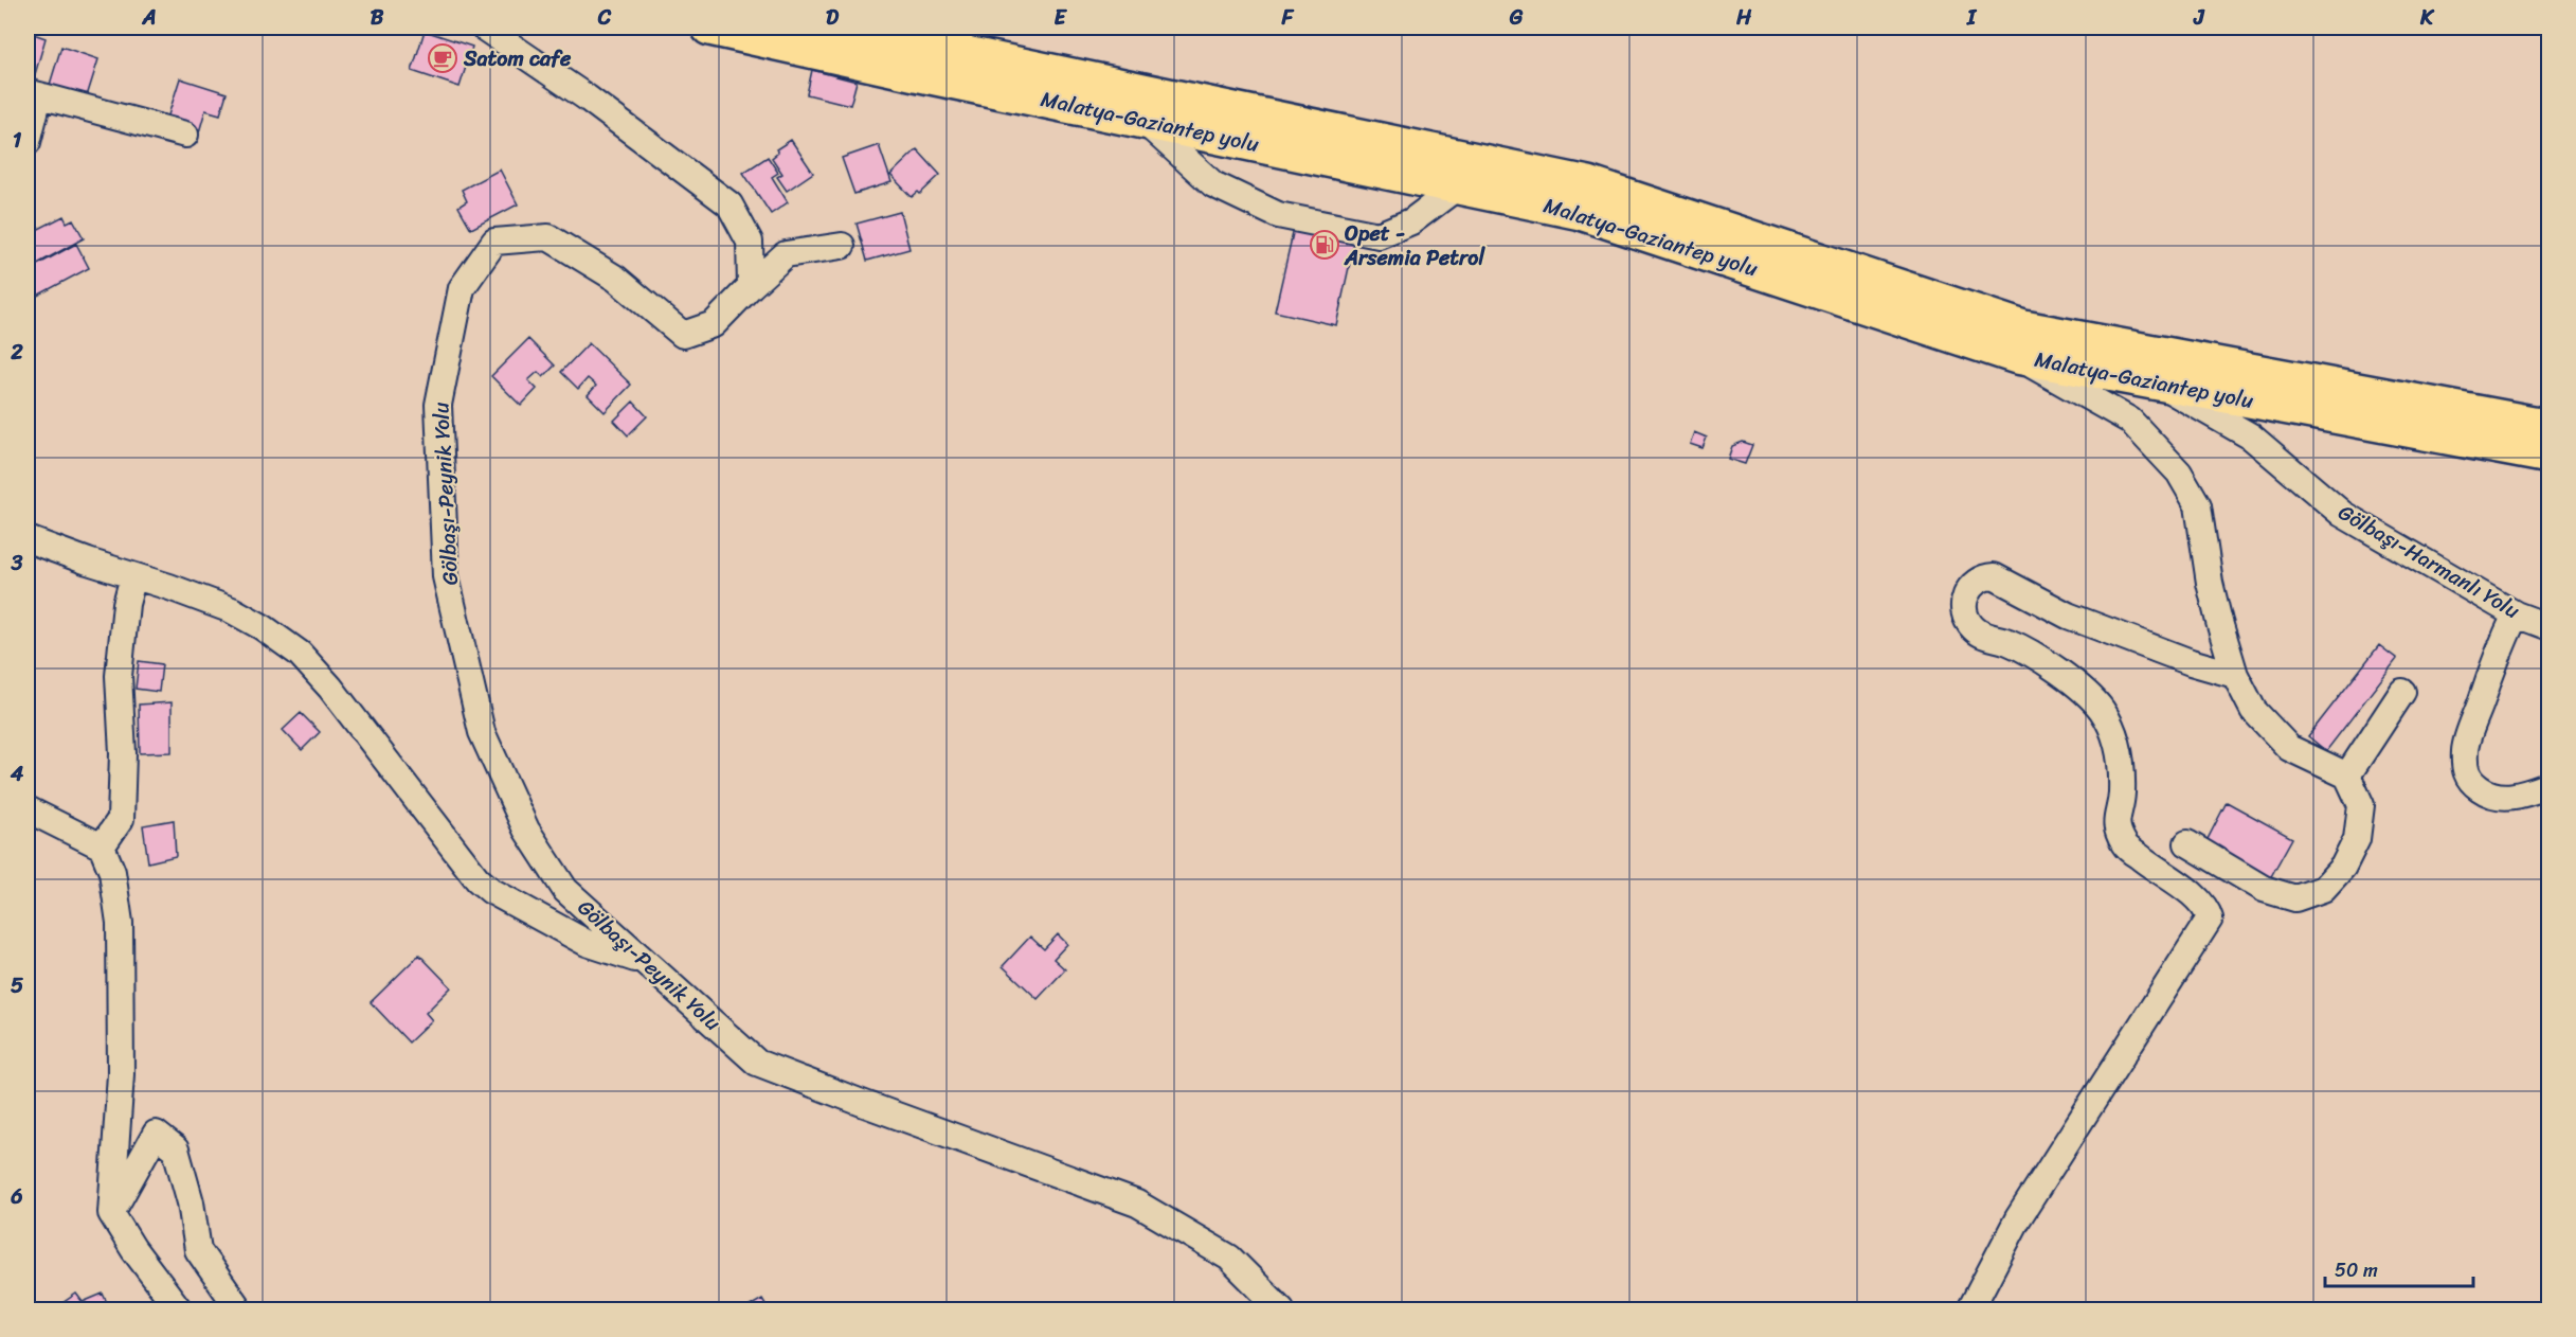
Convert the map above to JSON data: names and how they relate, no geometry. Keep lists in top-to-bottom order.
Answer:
{
  "streets": {
    "highway": ["Malatya-Gaziantep yolu"],
    "street": ["Gölbaşı-Peynik Yolu", "Gölbaşı-Harmanlı Yolu"]
  },
  "crossings": [
    ["Malatya-Gaziantep yolu", "Gölbaşı-Harmanlı Yolu"]
  ],
  "places": {
    "cafe": ["Satom cafe"],
    "fuel station": ["Opet - Arsemia Petrol"]
  },
  "scale_bar": "50 m",
  "grid": {
    "columns": [
      "A",
      "B",
      "C",
      "D",
      "E",
      "F",
      "G",
      "H",
      "I",
      "J",
      "K"
    ],
    "rows": [
      "1",
      "2",
      "3",
      "4",
      "5",
      "6"
    ]
  }
}
